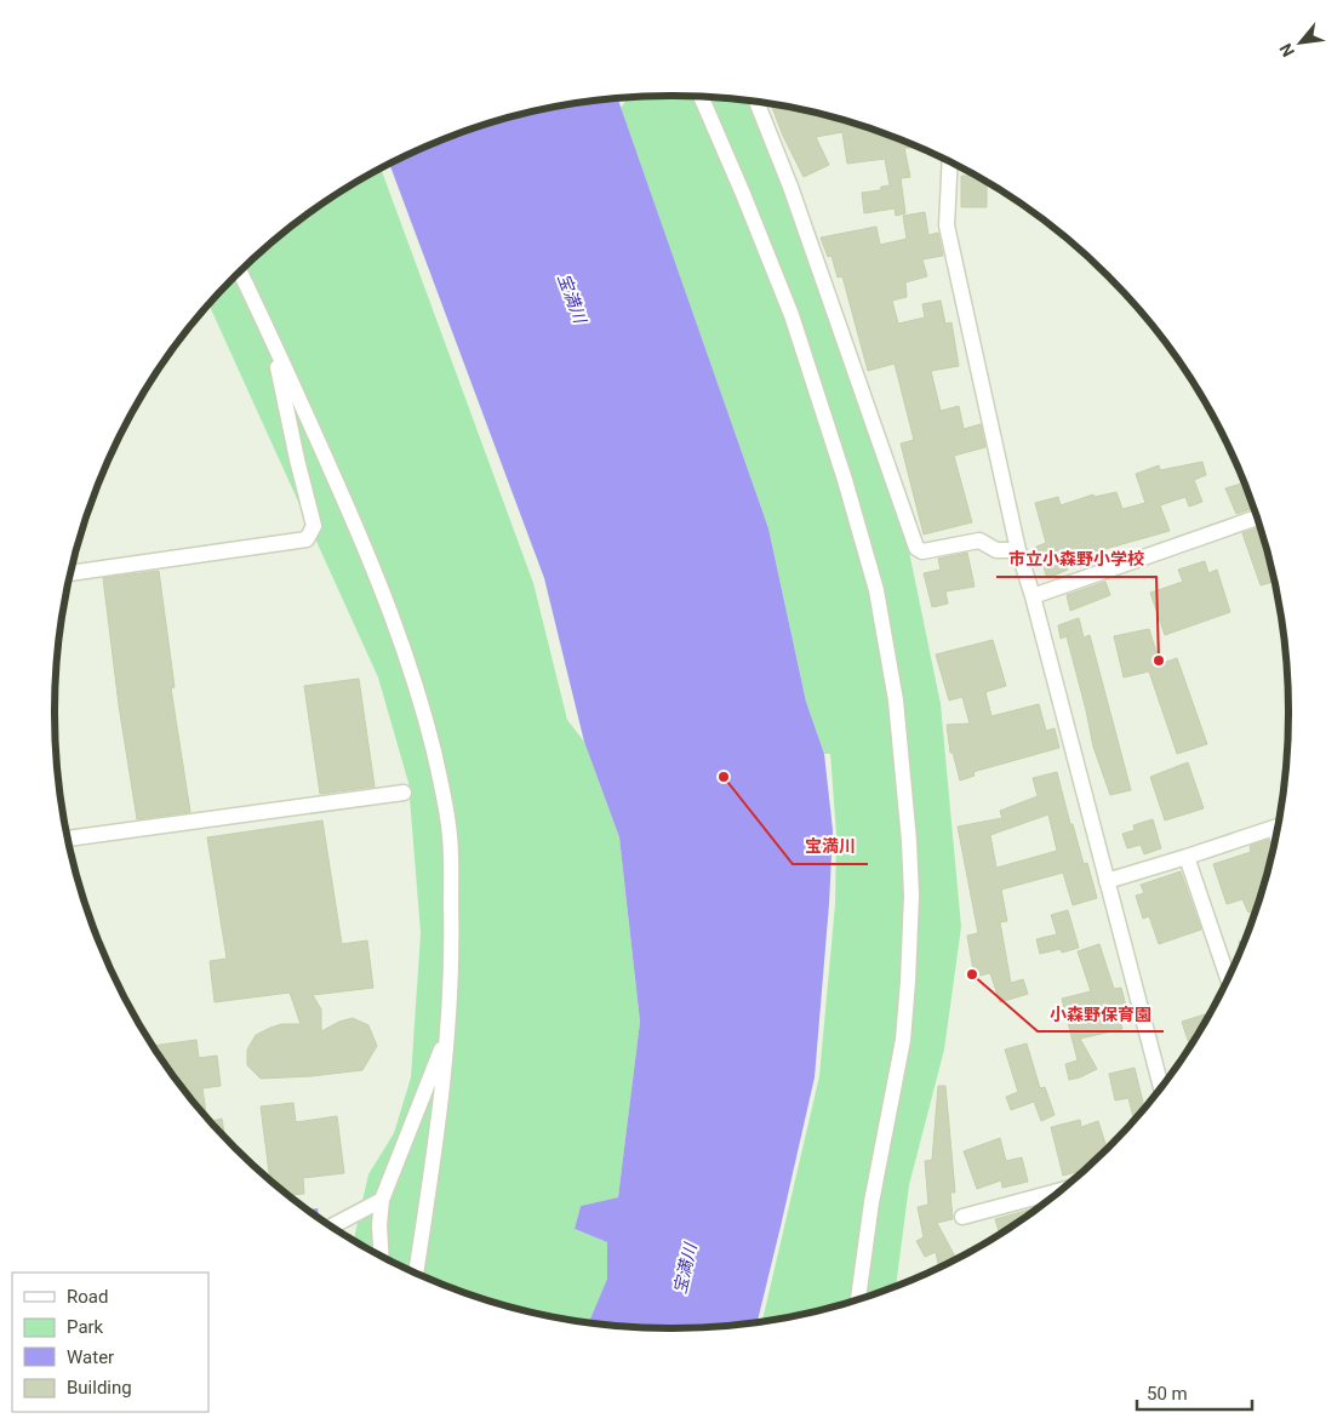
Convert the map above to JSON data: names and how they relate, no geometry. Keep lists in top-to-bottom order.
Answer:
{
  "water": ["宝満川"],
  "places": ["市立小森野小学校", "宝満川", "小森野保育園"],
  "legend": [
    "Road",
    "Park",
    "Water",
    "Building"
  ],
  "scale_bar": "50 m",
  "north": "bottom left"
}
